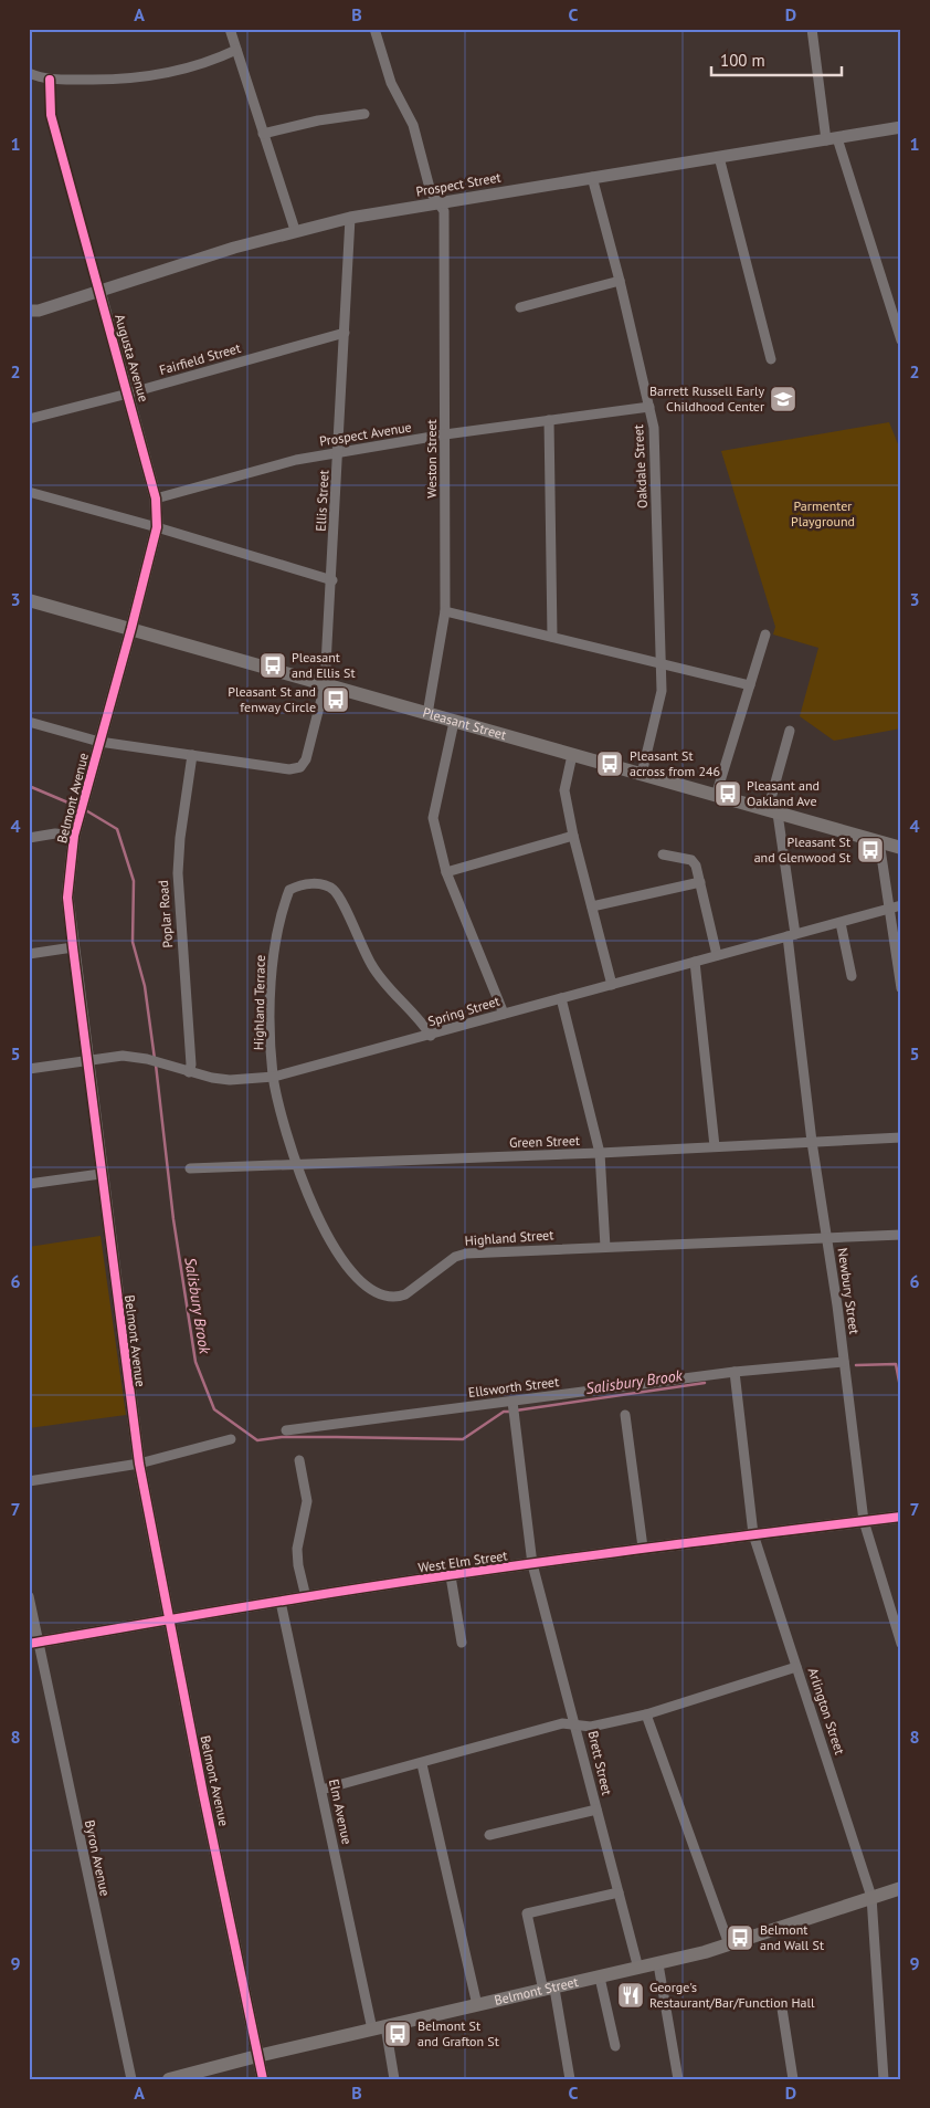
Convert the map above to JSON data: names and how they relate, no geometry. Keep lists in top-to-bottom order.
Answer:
{
  "streets": {
    "main road": ["Pleasant Street", "Belmont Street"],
    "street": [
      "Prospect Street",
      "Augusta Avenue",
      "Fairfield Street",
      "Prospect Avenue",
      "Weston Street",
      "Oakdale Street",
      "Ellis Street",
      "Belmont Avenue",
      "Poplar Road",
      "Highland Terrace",
      "Spring Street",
      "Green Street",
      "Highland Street",
      "Newbury Street",
      "Ellsworth Street",
      "West Elm Street",
      "Arlington Street",
      "Brett Street",
      "Elm Avenue",
      "Byron Avenue"
    ]
  },
  "crossings": [
    ["Prospect Street", "Augusta Avenue"],
    ["Prospect Street", "Weston Street"],
    ["Prospect Street", "Oakdale Street"],
    ["Prospect Street", "Ellis Street"],
    ["Augusta Avenue", "Fairfield Street"],
    ["Augusta Avenue", "Prospect Avenue"],
    ["Augusta Avenue", "Pleasant Street"],
    ["Augusta Avenue", "Belmont Avenue"],
    ["Fairfield Street", "Ellis Street"],
    ["Prospect Avenue", "Weston Street"],
    ["Prospect Avenue", "Oakdale Street"],
    ["Prospect Avenue", "Ellis Street"],
    ["Weston Street", "Pleasant Street"],
    ["Oakdale Street", "Pleasant Street"],
    ["Ellis Street", "Pleasant Street"],
    ["Ellis Street", "Poplar Road"],
    ["Pleasant Street", "Belmont Avenue"],
    ["Pleasant Street", "Newbury Street"],
    ["Belmont Avenue", "Spring Street"],
    ["Belmont Avenue", "West Elm Street"],
    ["Belmont Avenue", "Belmont Street"],
    ["Poplar Road", "Spring Street"],
    ["Highland Terrace", "Spring Street"],
    ["Highland Terrace", "Highland Street"],
    ["Spring Street", "Highland Street"],
    ["Spring Street", "Newbury Street"],
    ["Green Street", "Highland Street"],
    ["Green Street", "Newbury Street"],
    ["Highland Street", "Newbury Street"],
    ["Newbury Street", "Ellsworth Street"],
    ["Newbury Street", "West Elm Street"],
    ["Ellsworth Street", "Arlington Street"],
    ["Ellsworth Street", "Brett Street"],
    ["West Elm Street", "Arlington Street"],
    ["West Elm Street", "Brett Street"],
    ["West Elm Street", "Elm Avenue"],
    ["West Elm Street", "Byron Avenue"],
    ["Arlington Street", "Belmont Street"],
    ["Brett Street", "Belmont Street"],
    ["Elm Avenue", "Belmont Street"]
  ],
  "water": ["Salisbury Brook"],
  "parks": ["Parmenter Playground"],
  "places": {
    "school or university": ["Barrett Russell Early Childhood Center"],
    "bus stop": [
      "Pleasant and Ellis St",
      "Pleasant St and fenway Circle",
      "Pleasant St across from 246",
      "Pleasant and Oakland Ave",
      "Pleasant St and Glenwood St",
      "Belmont and Wall St",
      "Belmont St and Grafton St"
    ],
    "restaurant": ["George's Restaurant/Bar/Function Hall"]
  },
  "scale_bar": "100 m",
  "grid": {
    "columns": [
      "A",
      "B",
      "C",
      "D"
    ],
    "rows": [
      "1",
      "2",
      "3",
      "4",
      "5",
      "6",
      "7",
      "8",
      "9"
    ]
  }
}
